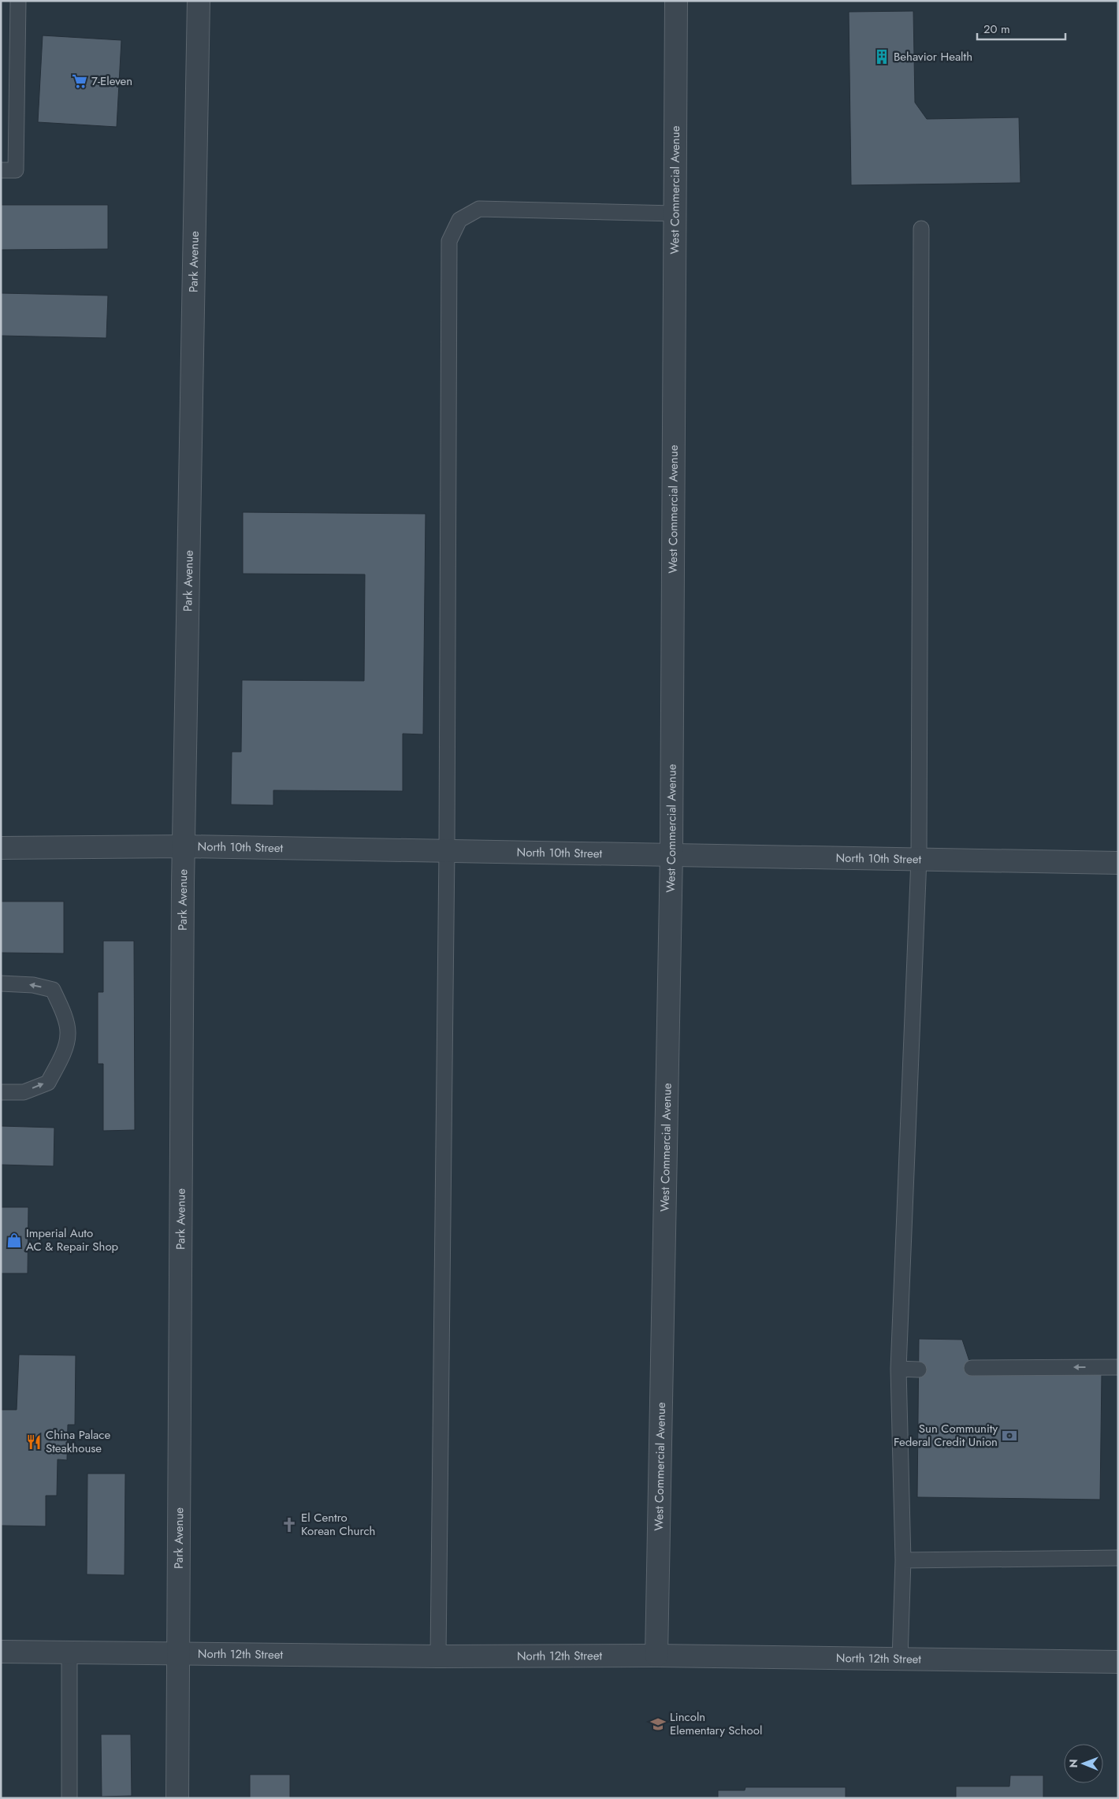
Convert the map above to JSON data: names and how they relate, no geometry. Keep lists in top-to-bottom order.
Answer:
{
  "streets": {
    "street": [
      "West Commercial Avenue",
      "Park Avenue",
      "North 10th Street",
      "North 12th Street"
    ]
  },
  "crossings": [
    ["West Commercial Avenue", "North 10th Street"],
    ["West Commercial Avenue", "North 12th Street"],
    ["Park Avenue", "North 10th Street"],
    ["Park Avenue", "North 12th Street"]
  ],
  "places": {
    "building": ["Behavior Health"],
    "supermarket": ["7-Eleven"],
    "shop": ["Imperial Auto AC & Repair Shop"],
    "bank": ["Sun Community Federal Credit Union"],
    "restaurant": ["China Palace Steakhouse"],
    "church": ["El Centro Korean Church"],
    "school or university": ["Lincoln Elementary School"]
  },
  "scale_bar": "20 m",
  "north": "left"
}
